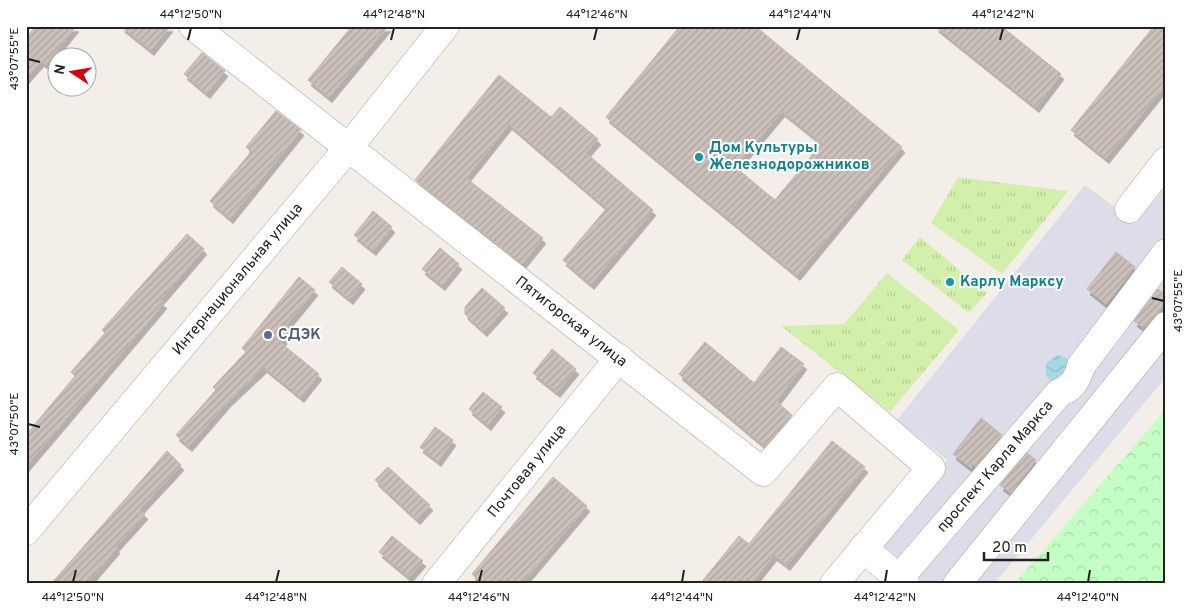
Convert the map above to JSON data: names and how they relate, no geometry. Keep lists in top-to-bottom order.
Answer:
{
  "streets": {
    "street": [
      "Интернациональная улица",
      "Пятигорская улица",
      "проспект Карла Маркса",
      "Почтовая улица"
    ]
  },
  "crossings": [
    ["Интернациональная улица", "Пятигорская улица"],
    ["Пятигорская улица", "Почтовая улица"]
  ],
  "places": ["Дом Культуры Железнодорожников", "Карлу Марксу", "СДЭК"],
  "scale_bar": "20 m",
  "north": "left",
  "coordinates": [
    "44°12'50\"N",
    "44°12'48\"N",
    "44°12'46\"N",
    "44°12'44\"N",
    "44°12'42\"N",
    "43°07'55\"E",
    "43°07'50\"E",
    "44°12'40\"N"
  ]
}
